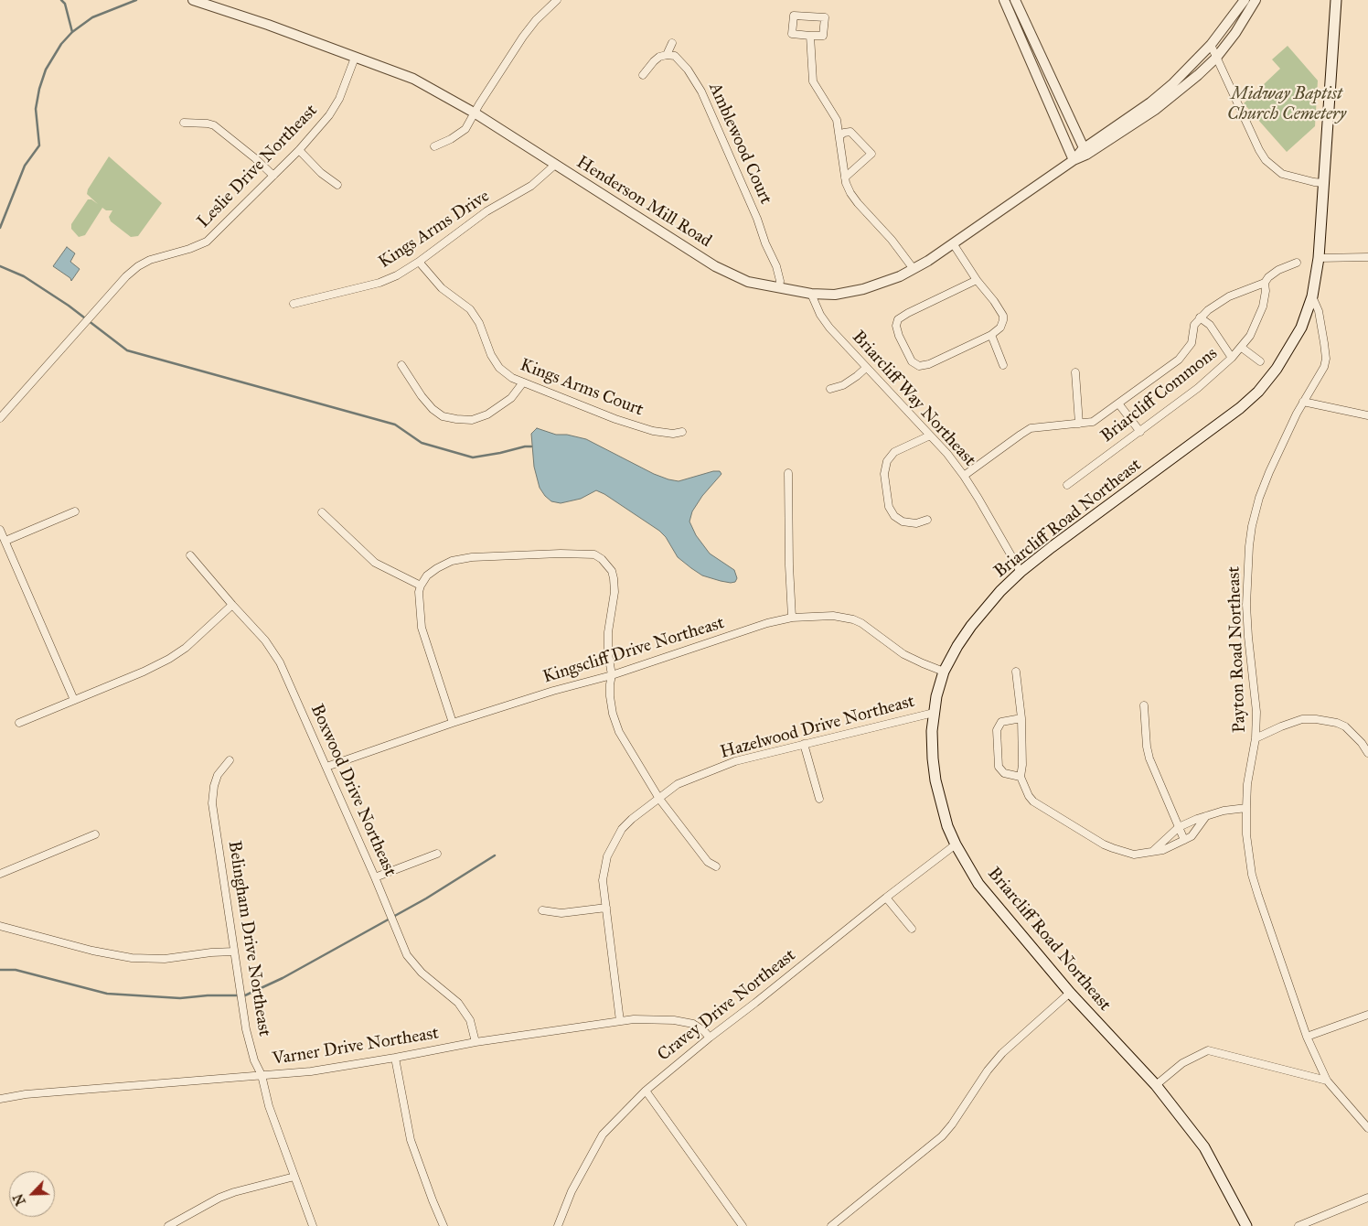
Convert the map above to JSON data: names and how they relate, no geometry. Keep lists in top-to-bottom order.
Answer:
{
  "streets": {
    "main road": ["Briarcliff Road Northeast"],
    "street": [
      "Amblewood Court",
      "Leslie Drive Northeast",
      "Henderson Mill Road",
      "Kings Arms Drive",
      "Kings Arms Court",
      "Briarcliff Commons",
      "Briarcliff Way Northeast",
      "Payton Road Northeast",
      "Kingscliff Drive Northeast",
      "Hazelwood Drive Northeast",
      "Boxwood Drive Northeast",
      "Belingham Drive Northeast",
      "Cravey Drive Northeast",
      "Varner Drive Northeast"
    ]
  },
  "crossings": [
    ["Amblewood Court", "Henderson Mill Road"],
    ["Leslie Drive Northeast", "Henderson Mill Road"],
    ["Henderson Mill Road", "Kings Arms Drive"],
    ["Henderson Mill Road", "Briarcliff Way Northeast"],
    ["Kings Arms Drive", "Kings Arms Court"],
    ["Briarcliff Commons", "Briarcliff Way Northeast"],
    ["Briarcliff Way Northeast", "Briarcliff Road Northeast"],
    ["Briarcliff Road Northeast", "Payton Road Northeast"],
    ["Briarcliff Road Northeast", "Kingscliff Drive Northeast"],
    ["Briarcliff Road Northeast", "Hazelwood Drive Northeast"],
    ["Briarcliff Road Northeast", "Cravey Drive Northeast"],
    ["Kingscliff Drive Northeast", "Boxwood Drive Northeast"],
    ["Hazelwood Drive Northeast", "Varner Drive Northeast"],
    ["Boxwood Drive Northeast", "Varner Drive Northeast"],
    ["Belingham Drive Northeast", "Varner Drive Northeast"],
    ["Cravey Drive Northeast", "Varner Drive Northeast"]
  ],
  "parks": ["Midway Baptist Church Cemetery"],
  "north": "bottom left"
}
